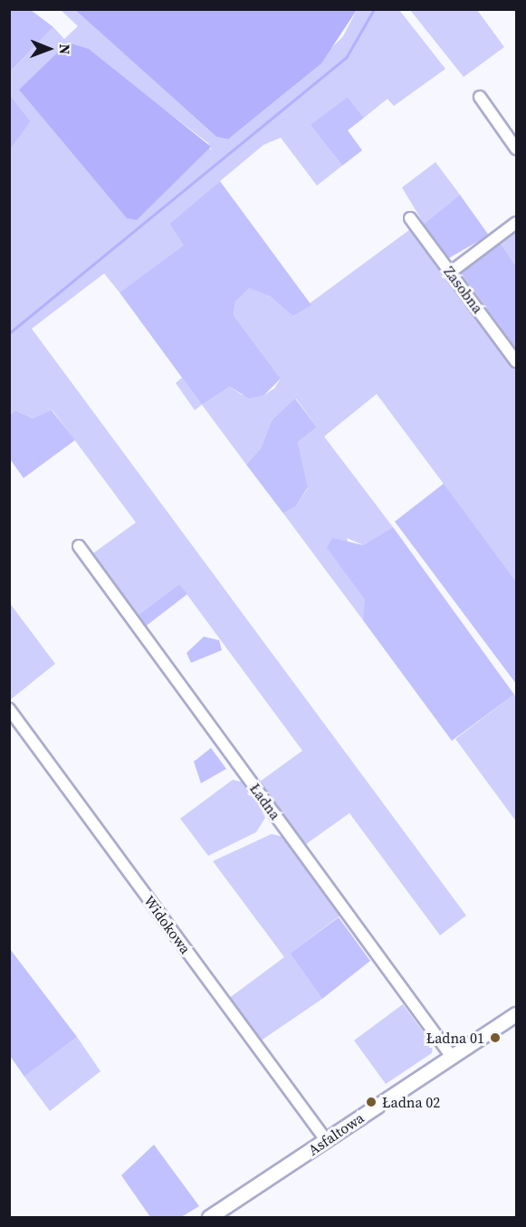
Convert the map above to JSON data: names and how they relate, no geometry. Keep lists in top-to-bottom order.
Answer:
{
  "streets": {
    "street": [
      "Zasobna",
      "Ładna",
      "Widokowa",
      "Asfaltowa"
    ]
  },
  "crossings": [
    ["Ładna", "Asfaltowa"],
    ["Widokowa", "Asfaltowa"]
  ],
  "places": ["Ładna 01", "Ładna 02"],
  "north": "right"
}
